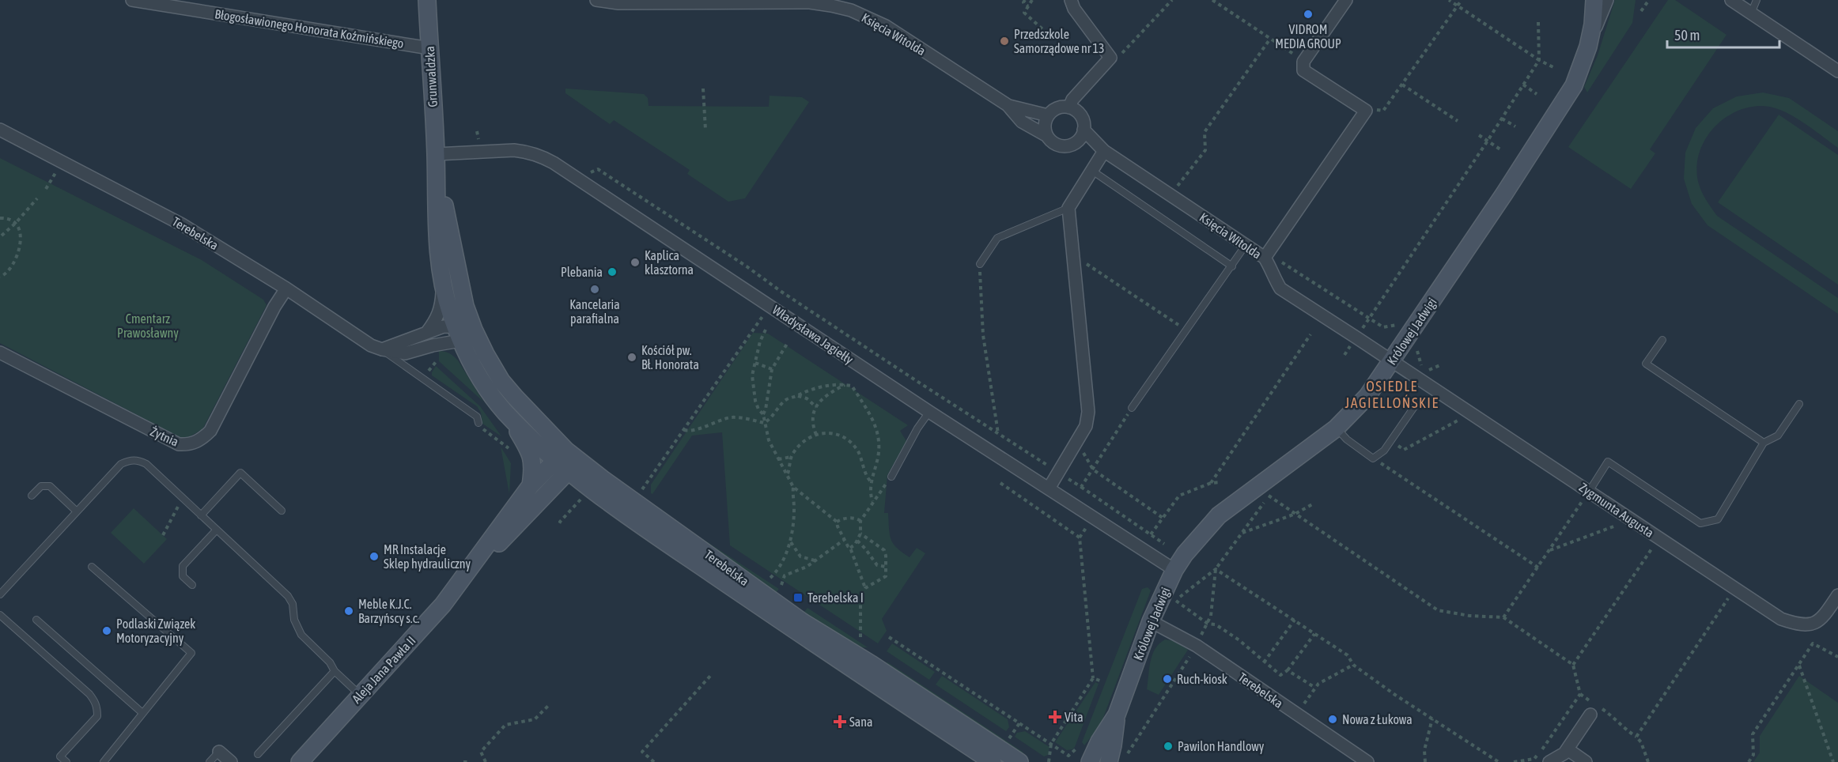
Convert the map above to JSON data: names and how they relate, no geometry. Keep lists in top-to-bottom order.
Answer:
{
  "streets": {
    "street": [
      "Błogosławionego Honorata Koźmińskiego",
      "Księcia Witolda",
      "Grunwaldzka",
      "Terebelska",
      "Królowej Jadwigi",
      "Władysława Jagiełły",
      "Żytnia",
      "Zygmunta Augusta",
      "Aleja Jana Pawła II"
    ]
  },
  "crossings": [
    ["Błogosławionego Honorata Koźmińskiego", "Grunwaldzka"],
    ["Księcia Witolda", "Królowej Jadwigi"],
    ["Księcia Witolda", "Zygmunta Augusta"],
    ["Grunwaldzka", "Terebelska"],
    ["Grunwaldzka", "Władysława Jagiełły"],
    ["Terebelska", "Królowej Jadwigi"],
    ["Terebelska", "Władysława Jagiełły"],
    ["Terebelska", "Żytnia"],
    ["Terebelska", "Aleja Jana Pawła II"],
    ["Królowej Jadwigi", "Władysława Jagiełły"],
    ["Królowej Jadwigi", "Zygmunta Augusta"]
  ],
  "districts": ["OSIEDLE JAGIELLOŃSKIE"],
  "parks": ["Cmentarz Prawosławny"],
  "places": {
    "other": [
      "VIDROM MEDIA GROUP",
      "Przedszkole Samorządowe nr 13",
      "Kaplica klasztorna",
      "Plebania",
      "Kancelaria parafialna",
      "Kościół pw. Bł. Honorata",
      "MR Instalacje Sklep hydrauliczny",
      "Meble K.J.C. Barzyńscy s.c.",
      "Podlaski Związek Motoryzacyjny",
      "Ruch-kiosk",
      "Nowa z Łukowa",
      "Pawilon Handlowy"
    ],
    "transit": ["Terebelska I"],
    "health": ["Vita", "Sana"]
  },
  "scale_bar": "50 m"
}
